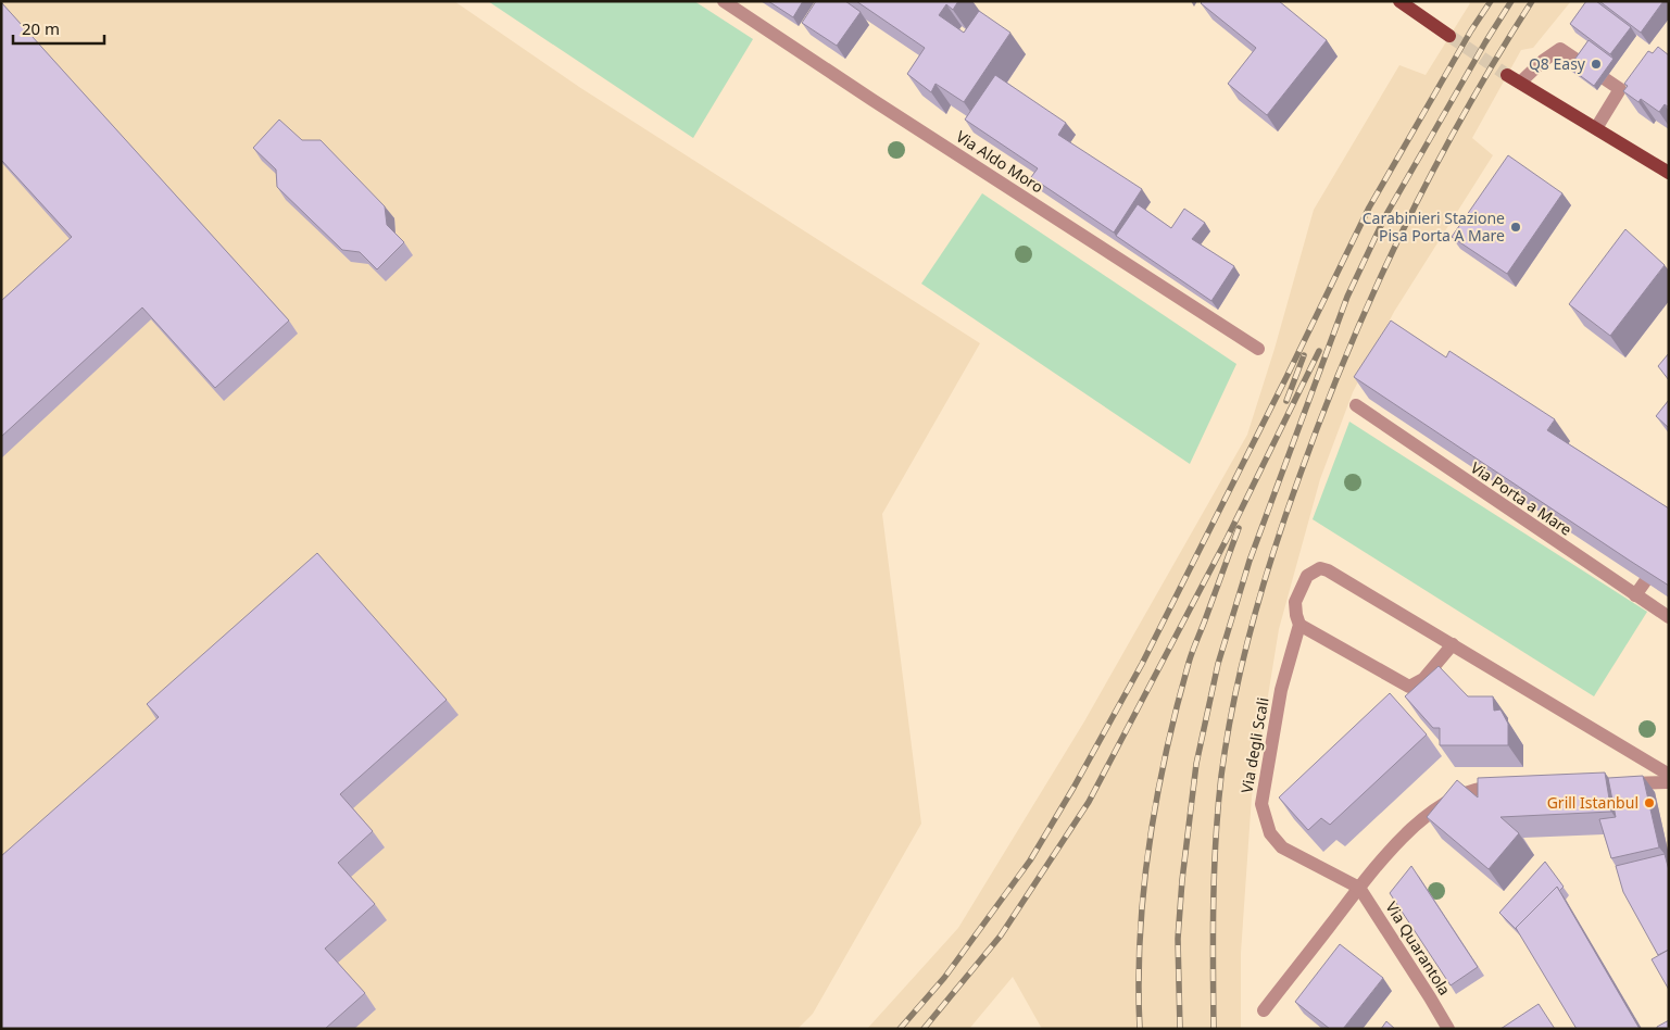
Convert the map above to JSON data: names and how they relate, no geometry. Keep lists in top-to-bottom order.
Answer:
{
  "streets": {
    "street": [
      "Via Aldo Moro",
      "Via Porta a Mare",
      "Via degli Scali",
      "Via Quarantola"
    ]
  },
  "crossings": [
    ["Via degli Scali", "Via Quarantola"]
  ],
  "places": ["Q8 Easy", "Carabinieri Stazione Pisa Porta A Mare", "Grill Istanbul"],
  "scale_bar": "20 m"
}
